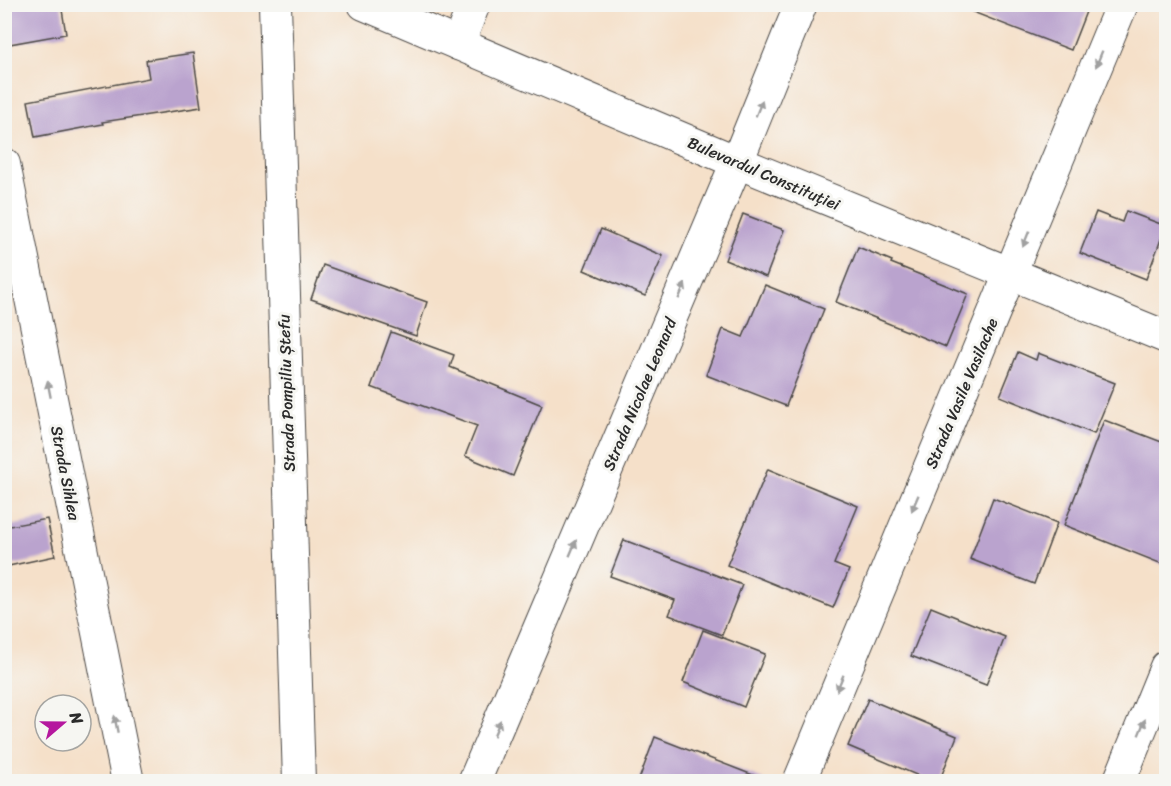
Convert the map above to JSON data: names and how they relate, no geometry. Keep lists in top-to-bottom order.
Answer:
{
  "streets": {
    "street": [
      "Bulevardul Constituției",
      "Strada Pompiliu Ștefu",
      "Strada Vasile Vasilache",
      "Strada Nicolae Leonard",
      "Strada Sihlea"
    ]
  },
  "crossings": [
    ["Bulevardul Constituției", "Strada Vasile Vasilache"],
    ["Bulevardul Constituției", "Strada Nicolae Leonard"]
  ],
  "one_way": ["Strada Vasile Vasilache", "Strada Nicolae Leonard", "Strada Sihlea"],
  "north": "right"
}
